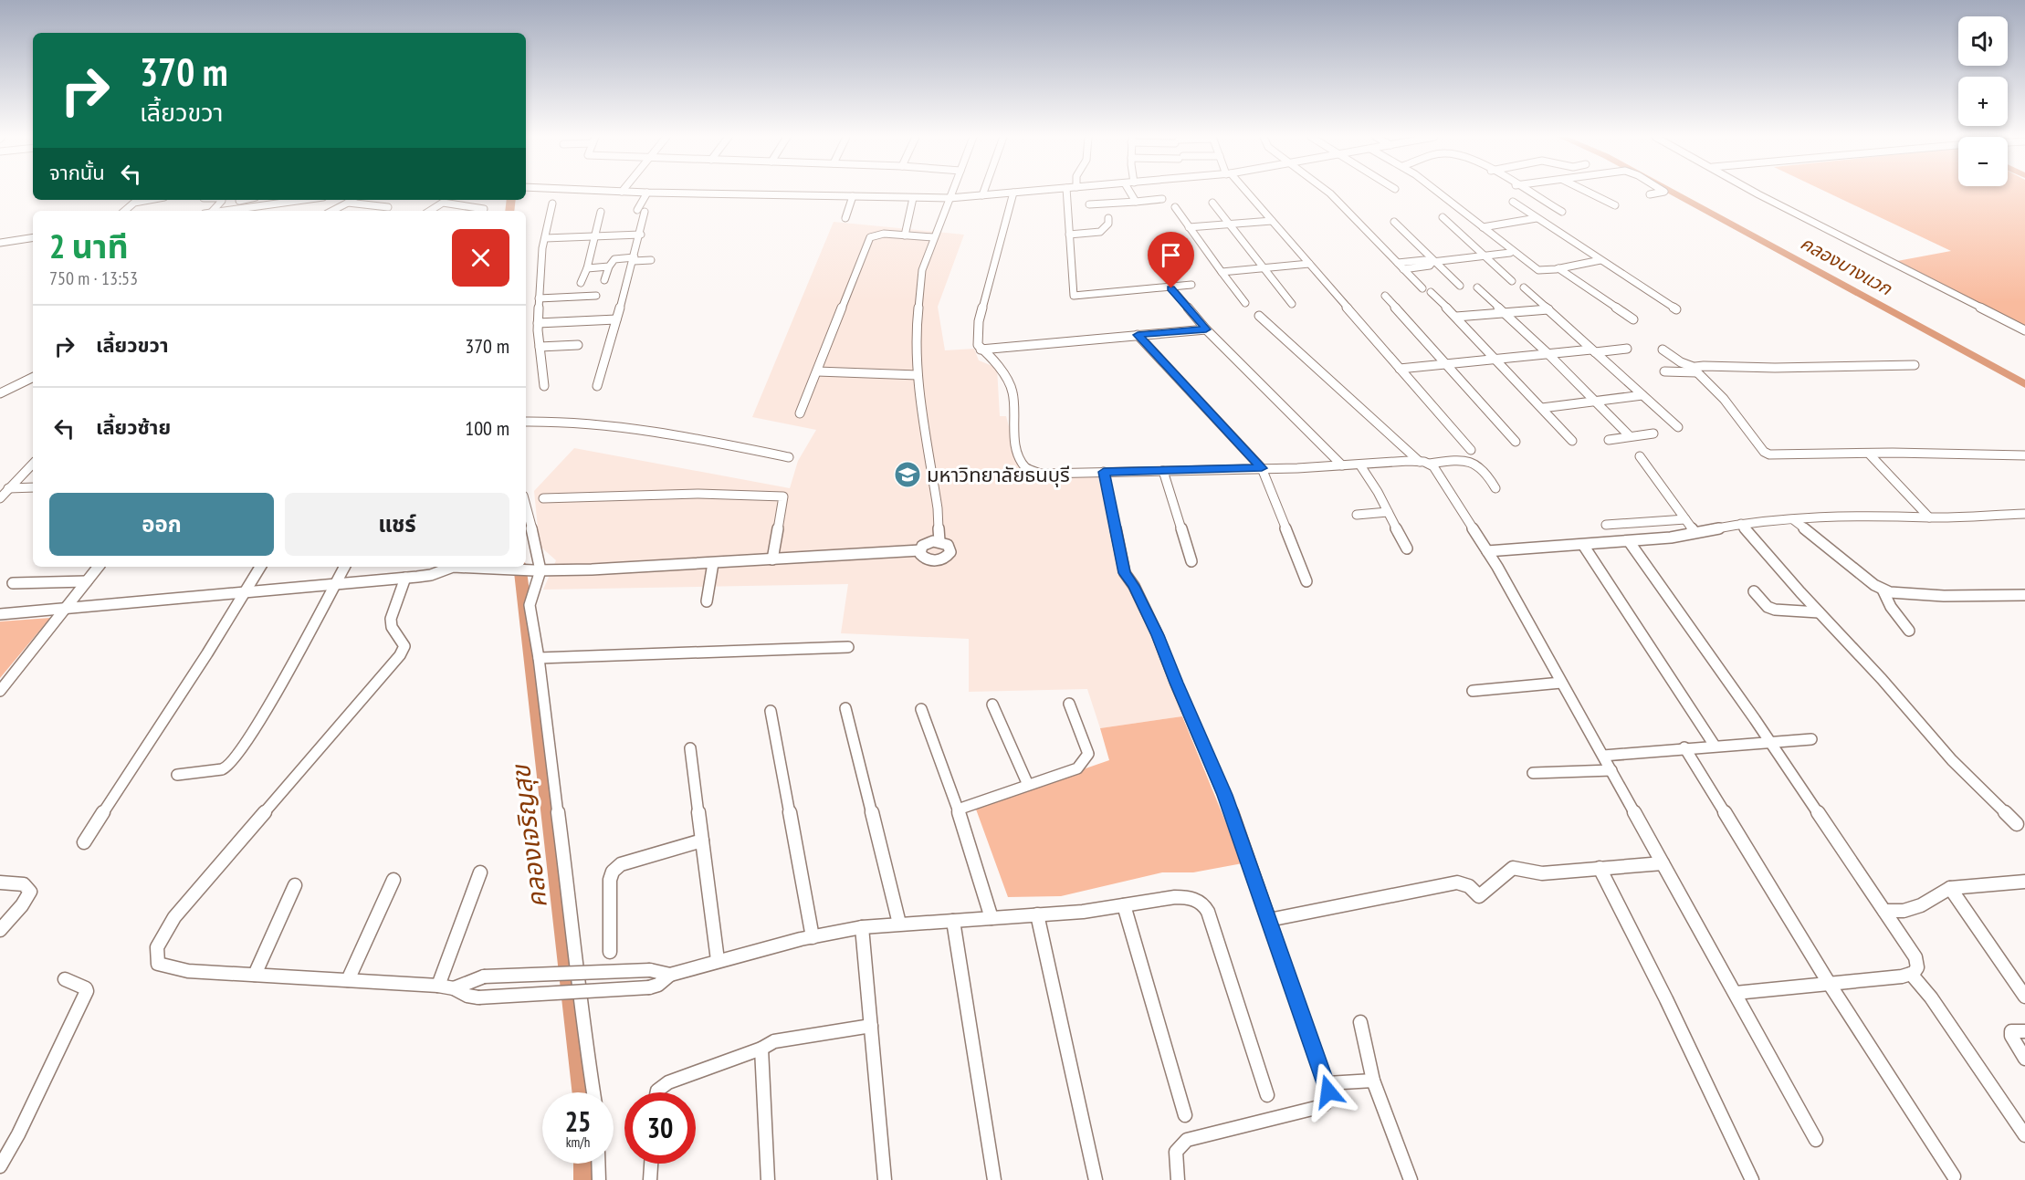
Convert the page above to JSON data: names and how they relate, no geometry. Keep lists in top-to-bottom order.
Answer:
{
  "water": ["คลองบางแวก", "คลองเจริญสุข"],
  "places": {
    "school or university": ["มหาวิทยาลัยธนบุรี"]
  },
  "page": {
    "map_buttons": ["+", "−"],
    "turn": ["370 m", "เลี้ยวขวา"],
    "then": "จากนั้น",
    "heading": ["2 นาที", "750 m · 13:53"],
    "list": [
      {
        "name": "เลี้ยวขวา",
        "value": "370 m"
      },
      {
        "name": "เลี้ยวซ้าย",
        "value": "100 m"
      }
    ],
    "buttons": ["ออก", "แชร์"],
    "speed": "25 km/h",
    "limit": "30"
  }
}
